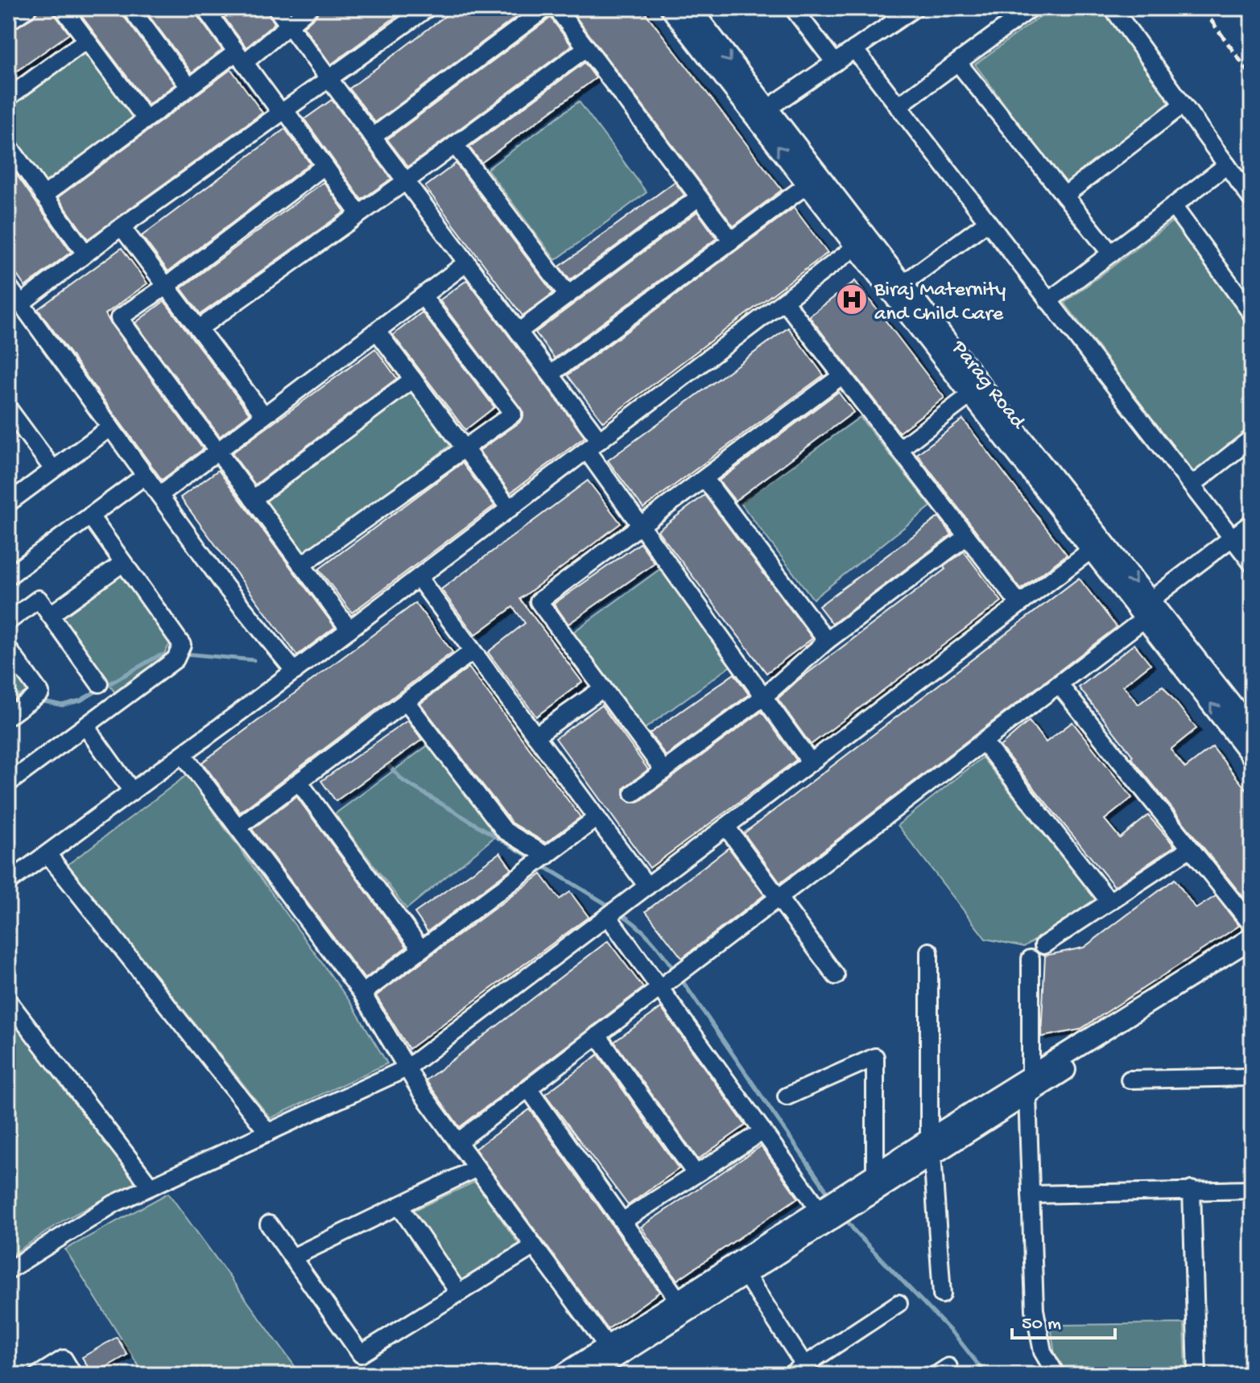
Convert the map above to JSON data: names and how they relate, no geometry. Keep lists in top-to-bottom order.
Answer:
{
  "streets": {
    "street": ["Parag Road"]
  },
  "places": {
    "hospital": ["Biraj Maternity and Child Care"]
  },
  "scale_bar": "50 m"
}
